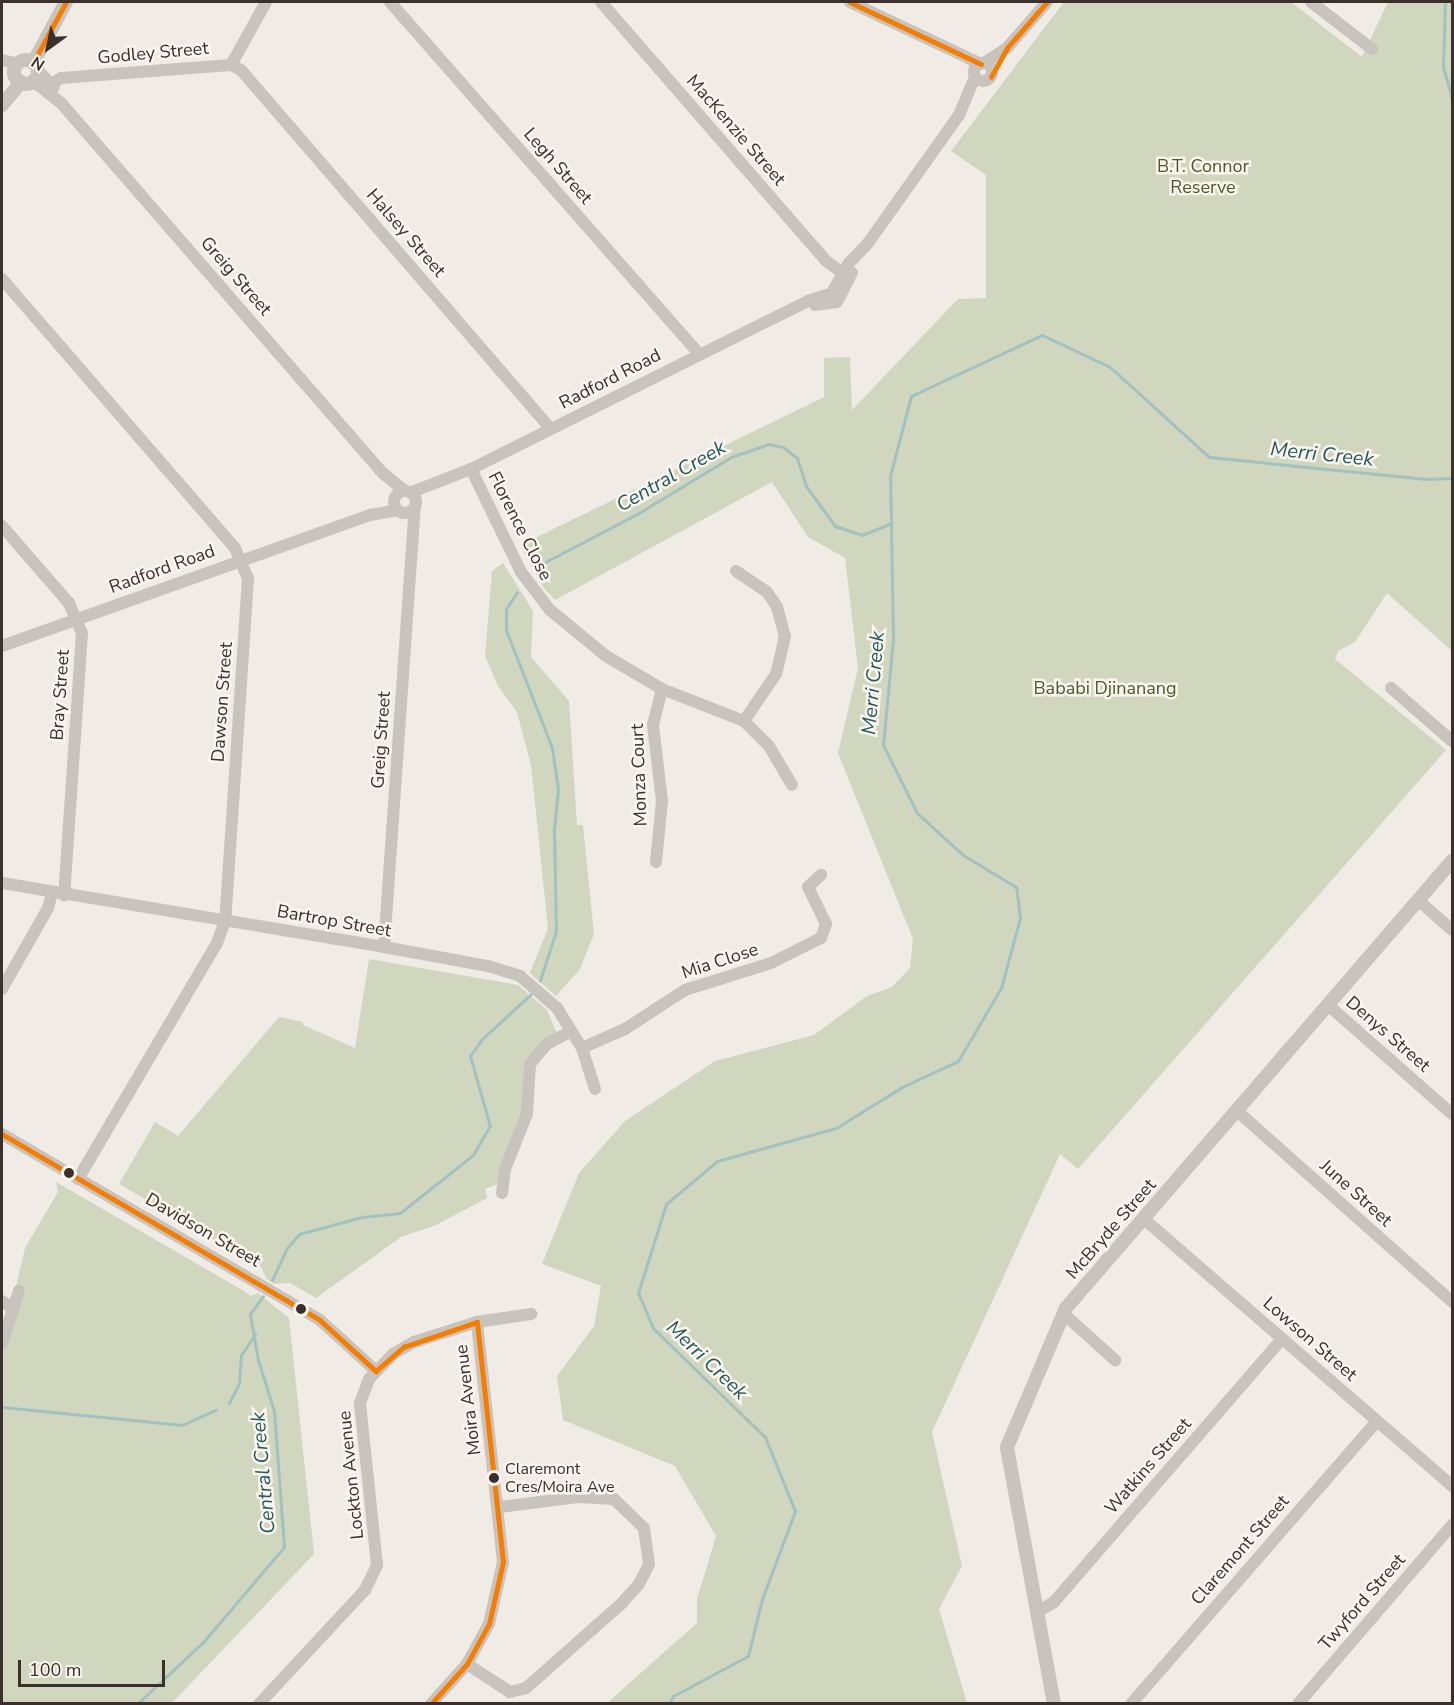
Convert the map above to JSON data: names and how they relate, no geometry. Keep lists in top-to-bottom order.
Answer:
{
  "streets": {
    "street": [
      "Godley Street",
      "MacKenzie Street",
      "Legh Street",
      "Halsey Street",
      "Greig Street",
      "Radford Road",
      "Florence Close",
      "Bray Street",
      "Dawson Street",
      "Monza Court",
      "Bartrop Street",
      "Mia Close",
      "Denys Street",
      "June Street",
      "McBryde Street",
      "Davidson Street",
      "Lowson Street",
      "Moira Avenue",
      "Watkins Street",
      "Lockton Avenue",
      "Claremont Street",
      "Twyford Street"
    ]
  },
  "crossings": [
    ["Godley Street", "Halsey Street"],
    ["Godley Street", "Greig Street"],
    ["MacKenzie Street", "Radford Road"],
    ["Legh Street", "Radford Road"],
    ["Halsey Street", "Radford Road"],
    ["Greig Street", "Radford Road"],
    ["Greig Street", "Bartrop Street"],
    ["Radford Road", "Florence Close"],
    ["Radford Road", "Bray Street"],
    ["Radford Road", "Dawson Street"],
    ["Florence Close", "Monza Court"],
    ["Bray Street", "Bartrop Street"],
    ["Dawson Street", "Bartrop Street"],
    ["Dawson Street", "Davidson Street"],
    ["Bartrop Street", "Mia Close"],
    ["Denys Street", "McBryde Street"],
    ["June Street", "McBryde Street"],
    ["McBryde Street", "Lowson Street"],
    ["McBryde Street", "Watkins Street"],
    ["Davidson Street", "Lockton Avenue"],
    ["Lowson Street", "Watkins Street"],
    ["Lowson Street", "Claremont Street"],
    ["Moira Avenue", "Lockton Avenue"]
  ],
  "water": ["Merri Creek", "Central Creek"],
  "parks": ["B.T. Connor Reserve", "Bababi Djinanang"],
  "places": ["Claremont Cres/Moira Ave"],
  "scale_bar": "100 m",
  "north": "bottom left"
}
